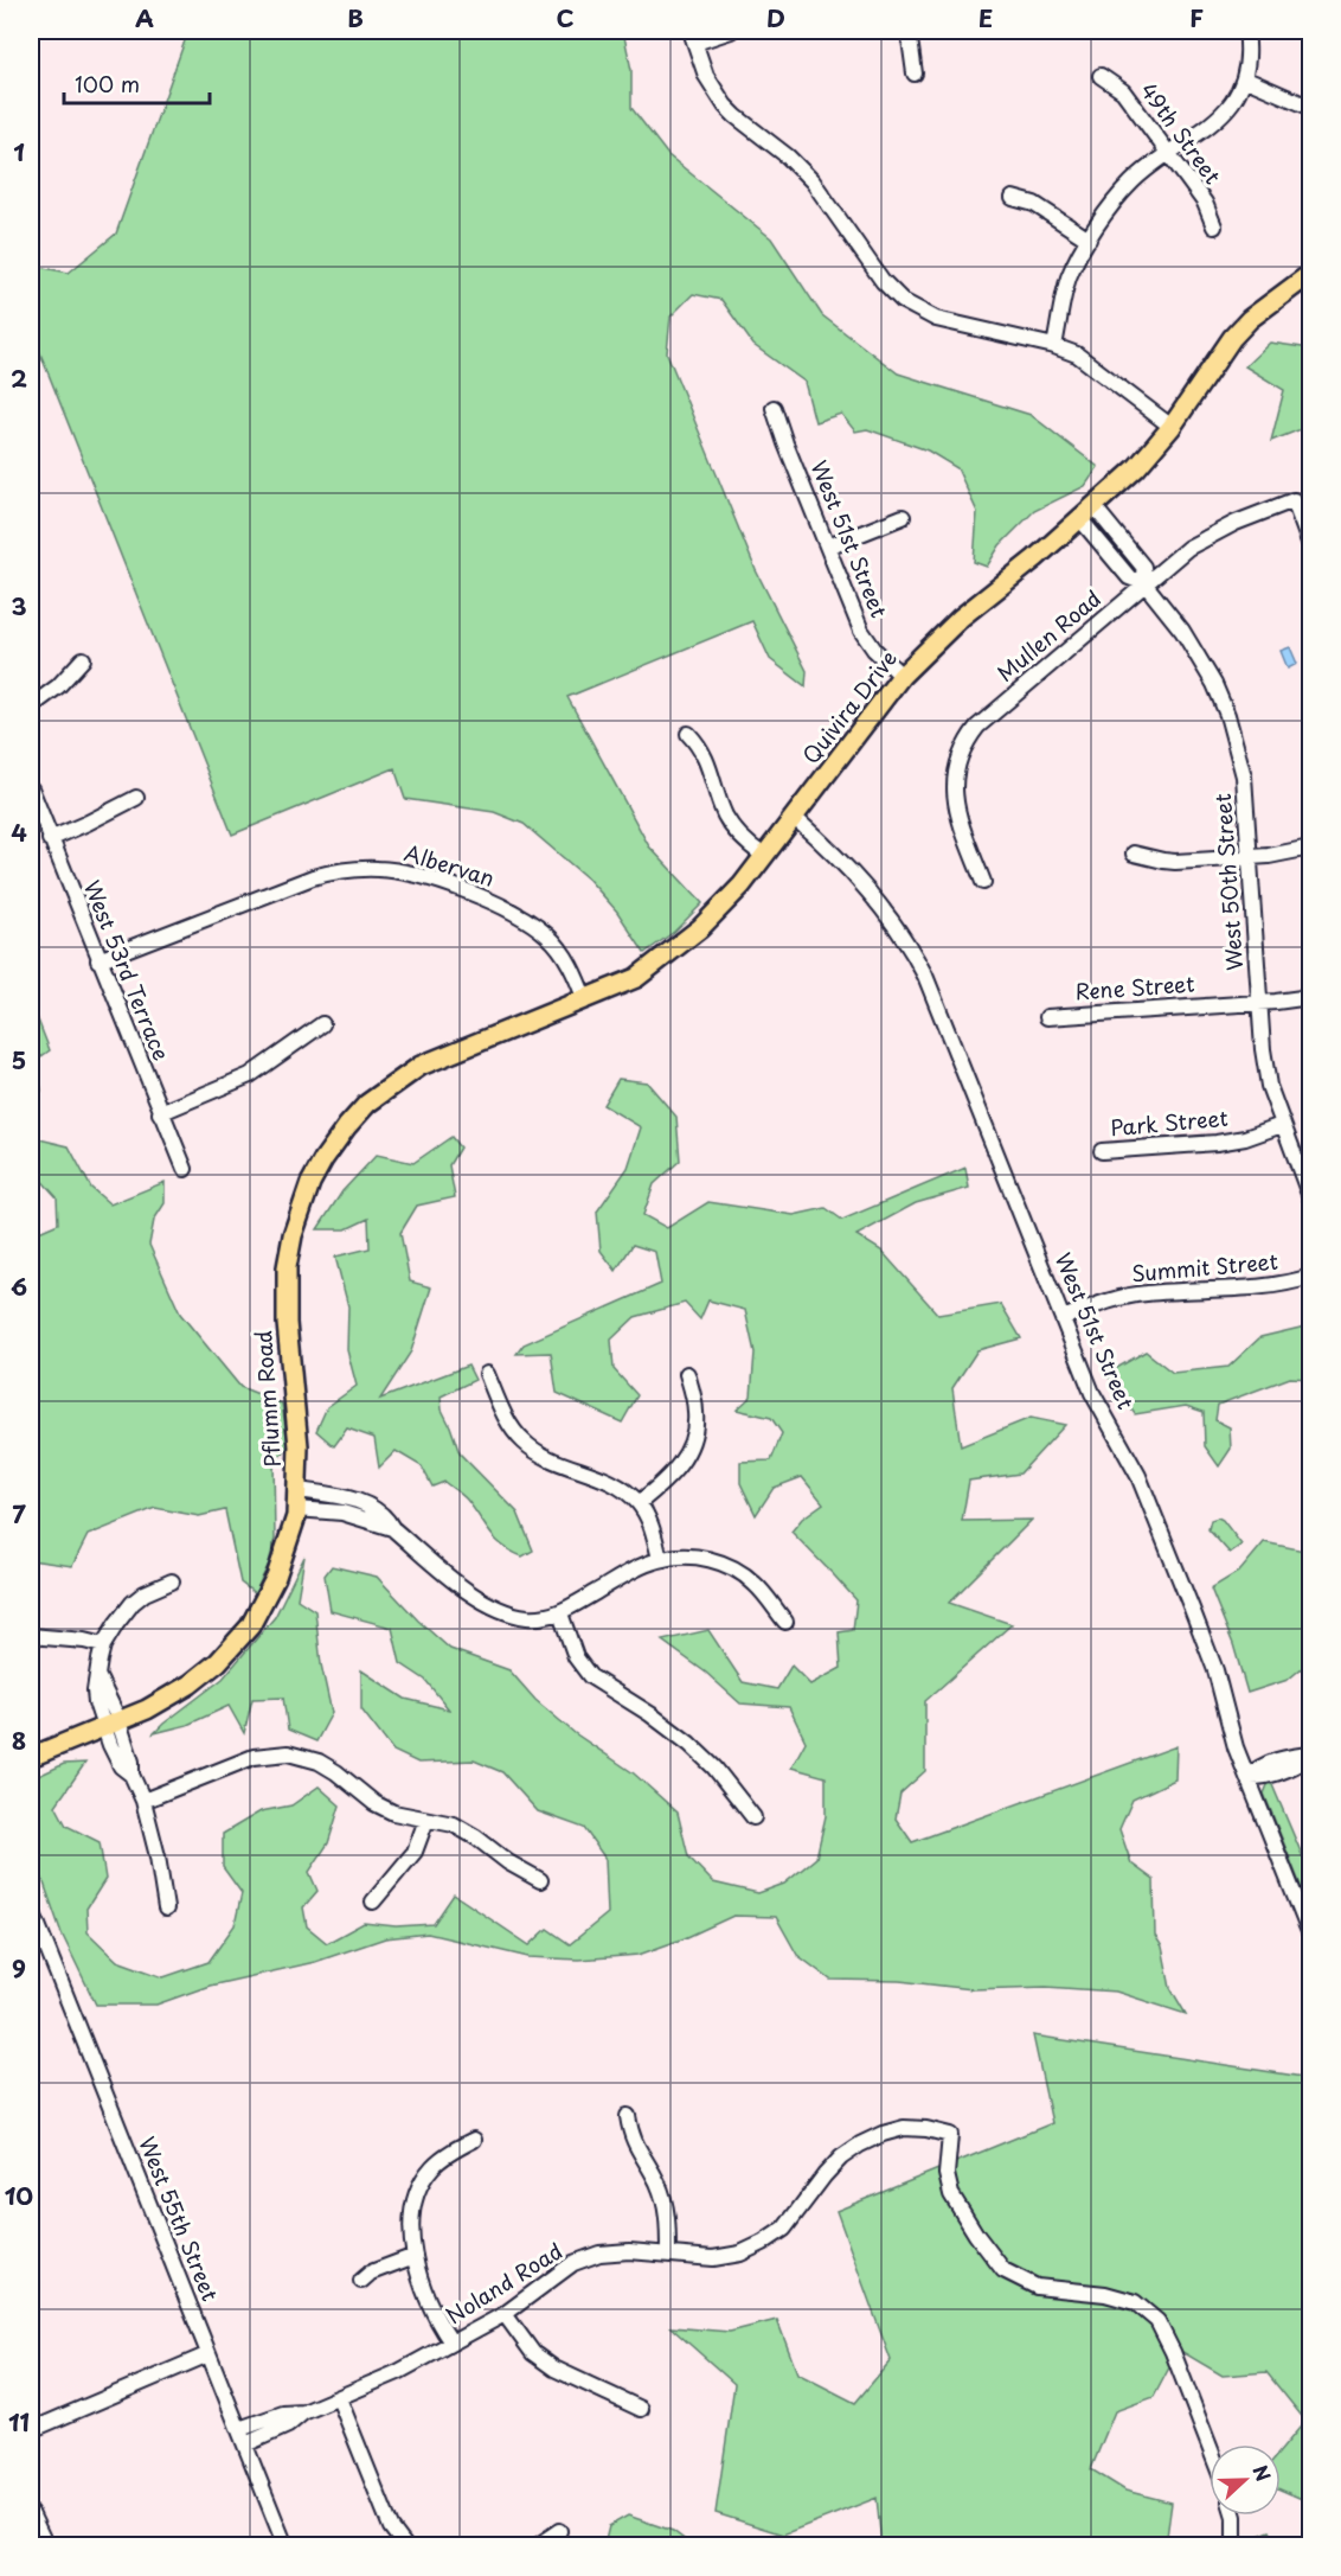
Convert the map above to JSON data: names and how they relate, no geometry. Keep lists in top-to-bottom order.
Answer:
{
  "streets": {
    "main road": ["Quivira Drive", "Pflumm Road"],
    "street": [
      "49th Street",
      "West 51st Street",
      "Mullen Road",
      "Albervan",
      "West 50th Street",
      "West 53rd Terrace",
      "Rene Street",
      "Park Street",
      "Summit Street",
      "West 55th Street",
      "Noland Road"
    ]
  },
  "crossings": [
    ["West 51st Street", "Quivira Drive"],
    ["West 51st Street", "Summit Street"],
    ["Mullen Road", "West 50th Street"],
    ["Quivira Drive", "Albervan"],
    ["Quivira Drive", "West 50th Street"],
    ["Quivira Drive", "Pflumm Road"],
    ["Albervan", "West 53rd Terrace"],
    ["West 50th Street", "Rene Street"],
    ["West 50th Street", "Park Street"],
    ["West 55th Street", "Noland Road"]
  ],
  "scale_bar": "100 m",
  "north": "right",
  "grid": {
    "columns": [
      "A",
      "B",
      "C",
      "D",
      "E",
      "F"
    ],
    "rows": [
      "1",
      "2",
      "3",
      "4",
      "5",
      "6",
      "7",
      "8",
      "9",
      "10",
      "11"
    ]
  }
}
